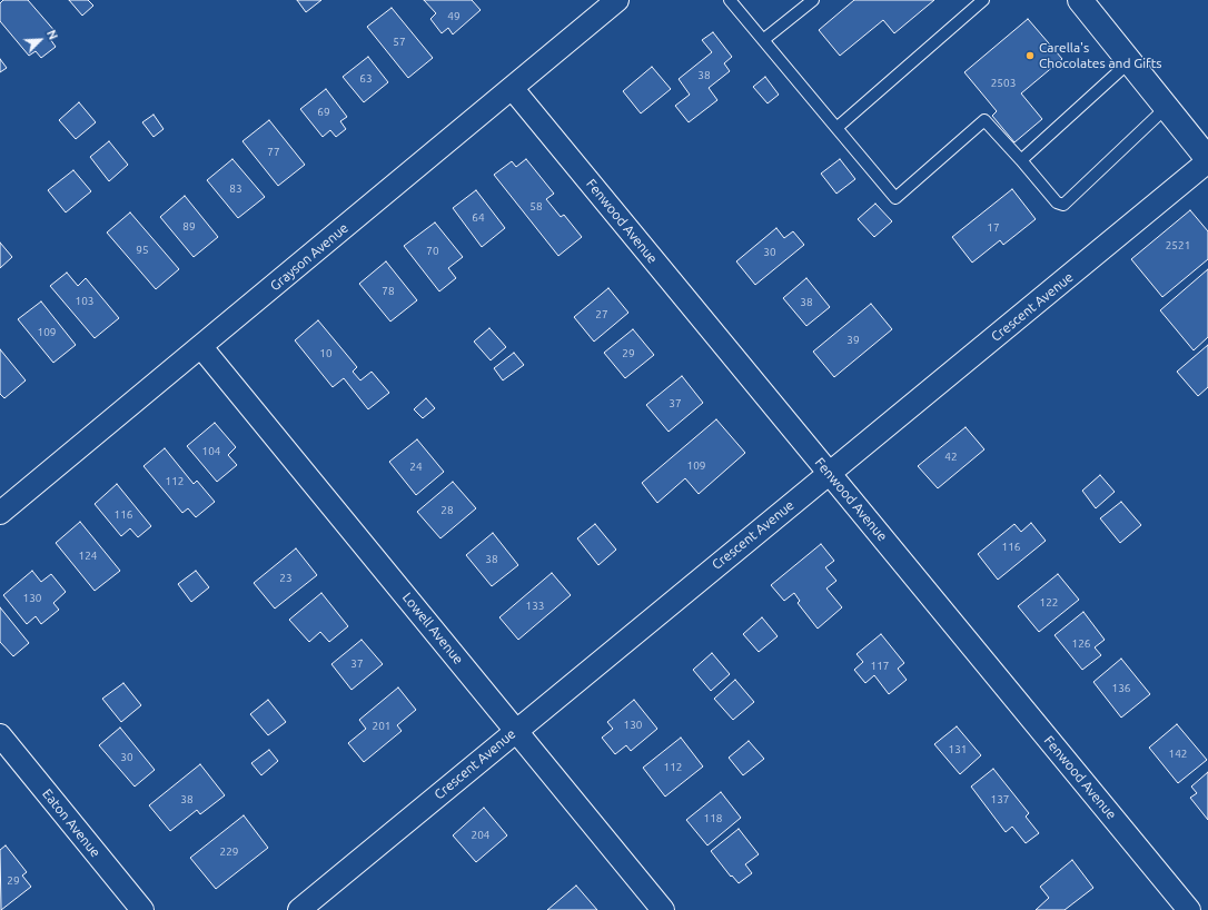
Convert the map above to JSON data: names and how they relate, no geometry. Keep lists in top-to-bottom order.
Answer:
{
  "streets": {
    "street": [
      "Fenwood Avenue",
      "Grayson Avenue",
      "Crescent Avenue",
      "Lowell Avenue",
      "Eaton Avenue"
    ]
  },
  "crossings": [
    ["Fenwood Avenue", "Grayson Avenue"],
    ["Fenwood Avenue", "Crescent Avenue"],
    ["Grayson Avenue", "Lowell Avenue"],
    ["Crescent Avenue", "Lowell Avenue"]
  ],
  "places": ["Carella's Chocolates and Gifts"],
  "house_numbers": [
    "49",
    "57",
    "38",
    "63",
    "2503",
    "69",
    "77",
    "83",
    "58",
    "64",
    "89",
    "17",
    "2521",
    "95",
    "70",
    "30",
    "78",
    "103",
    "38",
    "27",
    "109",
    "39",
    "10",
    "29",
    "37",
    "104",
    "42",
    "109",
    "24",
    "112",
    "28",
    "116",
    "116",
    "124",
    "38",
    "23",
    "130",
    "122",
    "133",
    "126",
    "37",
    "117",
    "136",
    "130",
    "201",
    "131",
    "142",
    "30",
    "112",
    "38",
    "137",
    "118",
    "204",
    "229",
    "29"
  ],
  "north": "top right"
}
